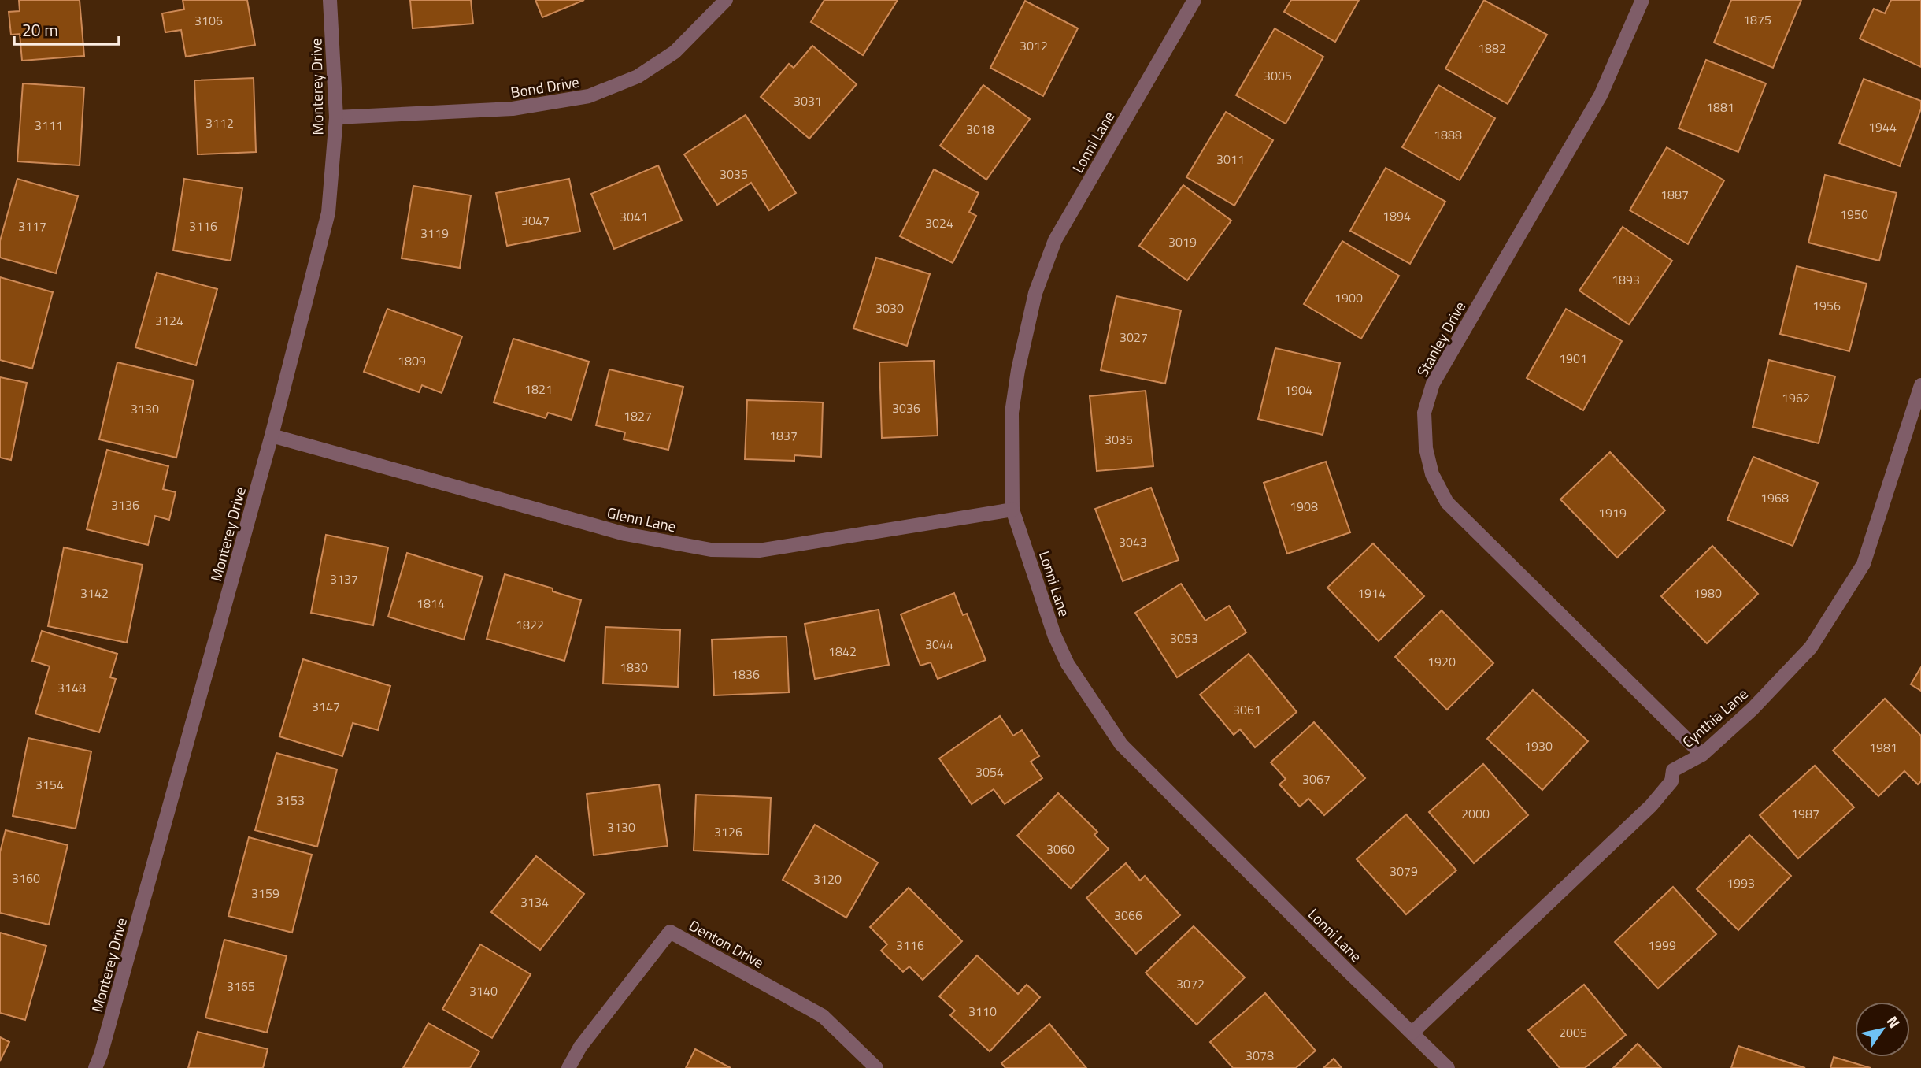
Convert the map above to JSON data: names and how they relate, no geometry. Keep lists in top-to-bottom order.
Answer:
{
  "streets": {
    "street": [
      "Monterey Drive",
      "Bond Drive",
      "Lonni Lane",
      "Stanley Drive",
      "Glenn Lane",
      "Cynthia Lane",
      "Denton Drive"
    ]
  },
  "crossings": [
    ["Monterey Drive", "Bond Drive"],
    ["Monterey Drive", "Glenn Lane"],
    ["Lonni Lane", "Glenn Lane"],
    ["Lonni Lane", "Cynthia Lane"],
    ["Stanley Drive", "Cynthia Lane"]
  ],
  "house_numbers": [
    "1875",
    "3106",
    "3012",
    "1882",
    "3005",
    "3031",
    "1881",
    "3112",
    "3111",
    "1944",
    "3018",
    "1888",
    "3011",
    "3035",
    "1887",
    "1950",
    "1894",
    "3041",
    "3047",
    "3024",
    "3117",
    "3116",
    "3119",
    "3019",
    "1893",
    "1900",
    "1956",
    "3030",
    "3124",
    "3027",
    "1901",
    "1809",
    "1821",
    "1904",
    "1962",
    "3036",
    "3130",
    "1827",
    "1837",
    "3035",
    "1968",
    "3136",
    "1908",
    "1919",
    "3043",
    "3137",
    "3142",
    "1914",
    "1980",
    "1814",
    "1822",
    "3053",
    "3044",
    "1842",
    "1920",
    "1830",
    "1836",
    "3148",
    "3147",
    "3061",
    "1930",
    "1981",
    "3054",
    "3067",
    "3154",
    "3153",
    "2000",
    "1987",
    "3130",
    "3126",
    "3060",
    "3079",
    "3160",
    "3120",
    "1993",
    "3159",
    "3134",
    "3066",
    "3116",
    "1999",
    "3072",
    "3165",
    "3140",
    "3110",
    "2005",
    "3078"
  ],
  "scale_bar": "20 m",
  "north": "top right"
}
